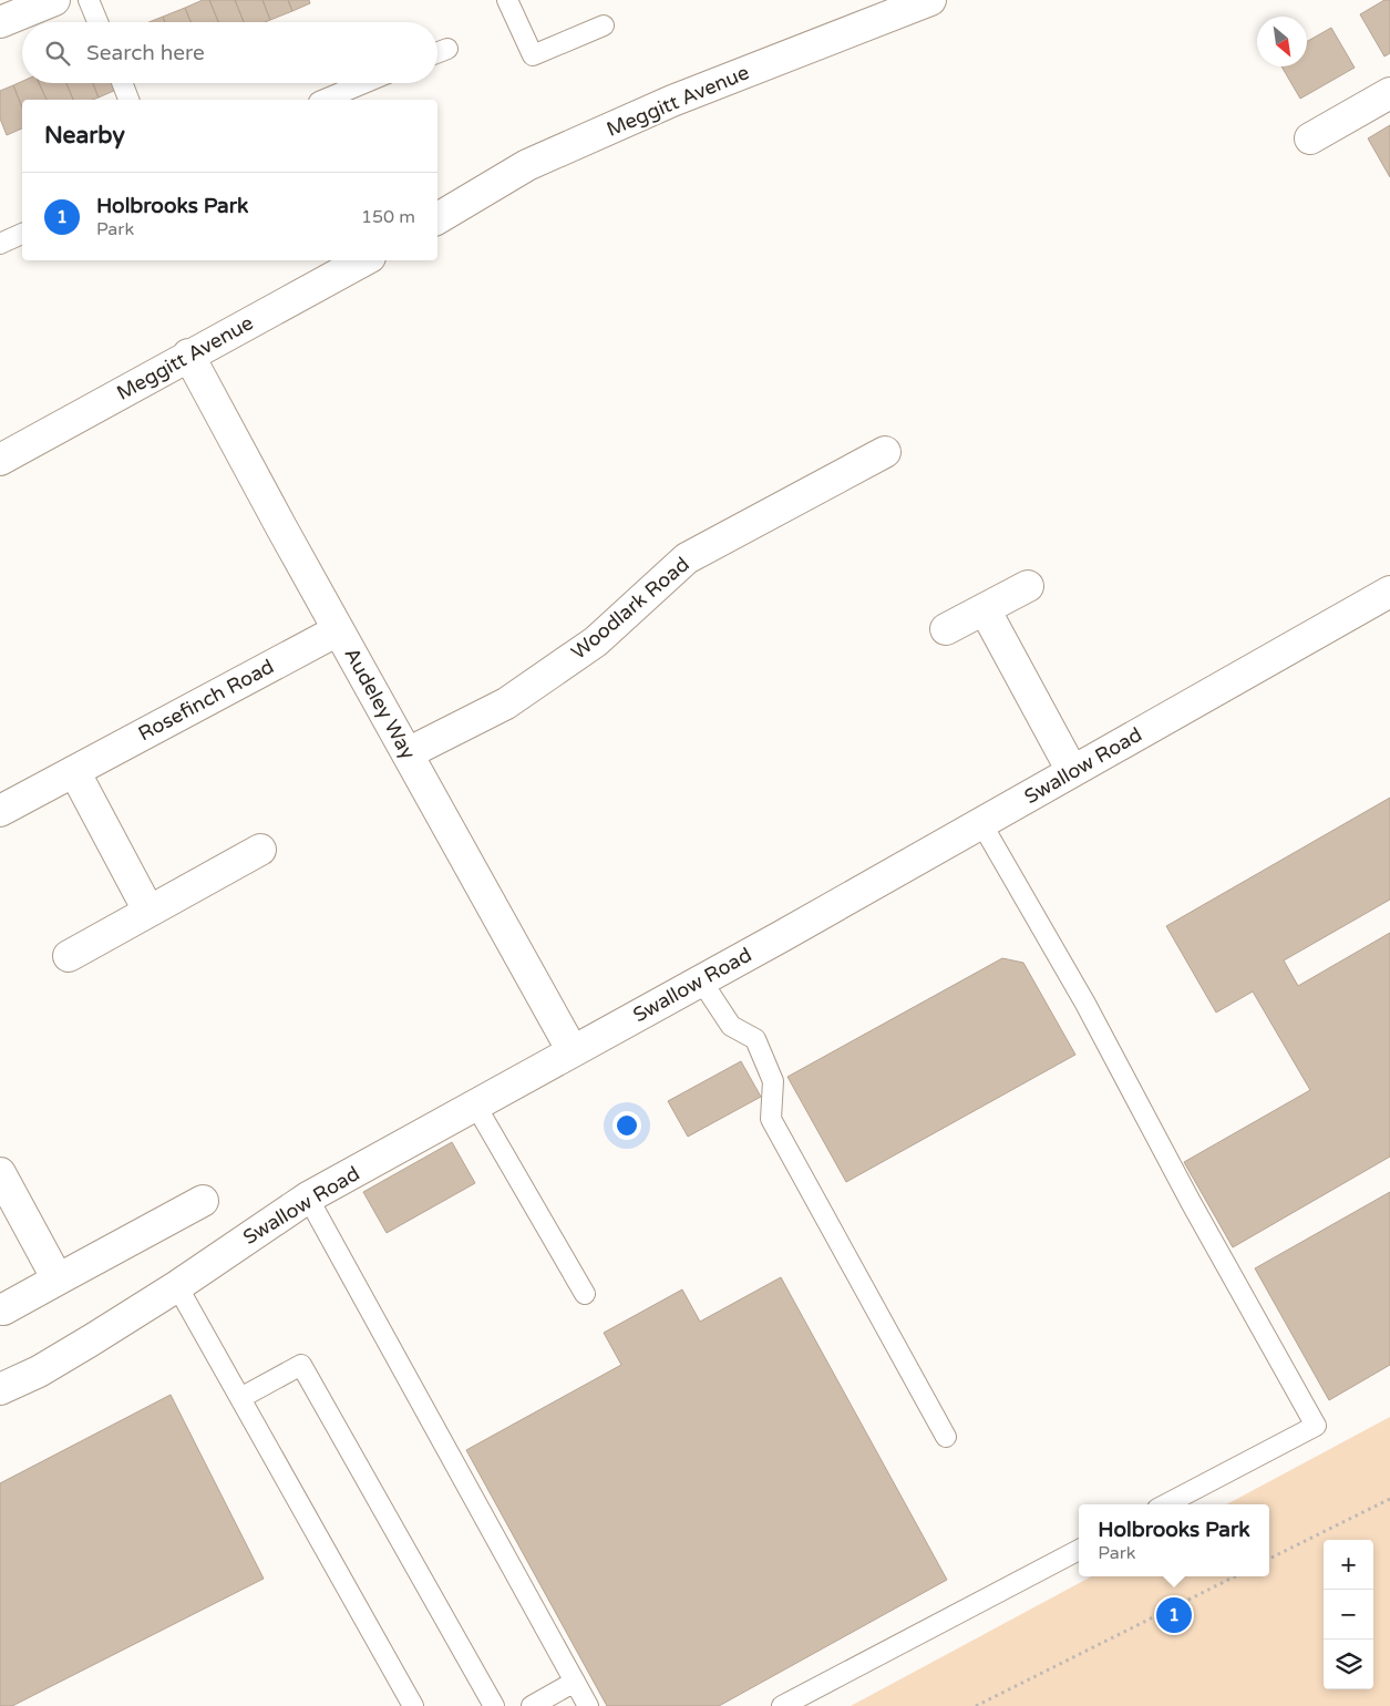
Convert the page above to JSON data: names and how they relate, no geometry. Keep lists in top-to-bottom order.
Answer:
{
  "streets": {
    "street": [
      "Meggitt Avenue",
      "Woodlark Road",
      "Rosefinch Road",
      "Audeley Way",
      "Swallow Road"
    ]
  },
  "crossings": [
    ["Meggitt Avenue", "Audeley Way"],
    ["Woodlark Road", "Audeley Way"],
    ["Rosefinch Road", "Audeley Way"],
    ["Audeley Way", "Swallow Road"]
  ],
  "north": "bottom right",
  "page": {
    "search": "Search here",
    "heading": "Nearby",
    "list": [
      {
        "mark": "1",
        "name": "Holbrooks Park",
        "note": "Park",
        "value": "150 m"
      }
    ],
    "popup": ["Holbrooks Park", "Park"],
    "map_buttons": ["+", "−"],
    "pins": "1"
  }
}
